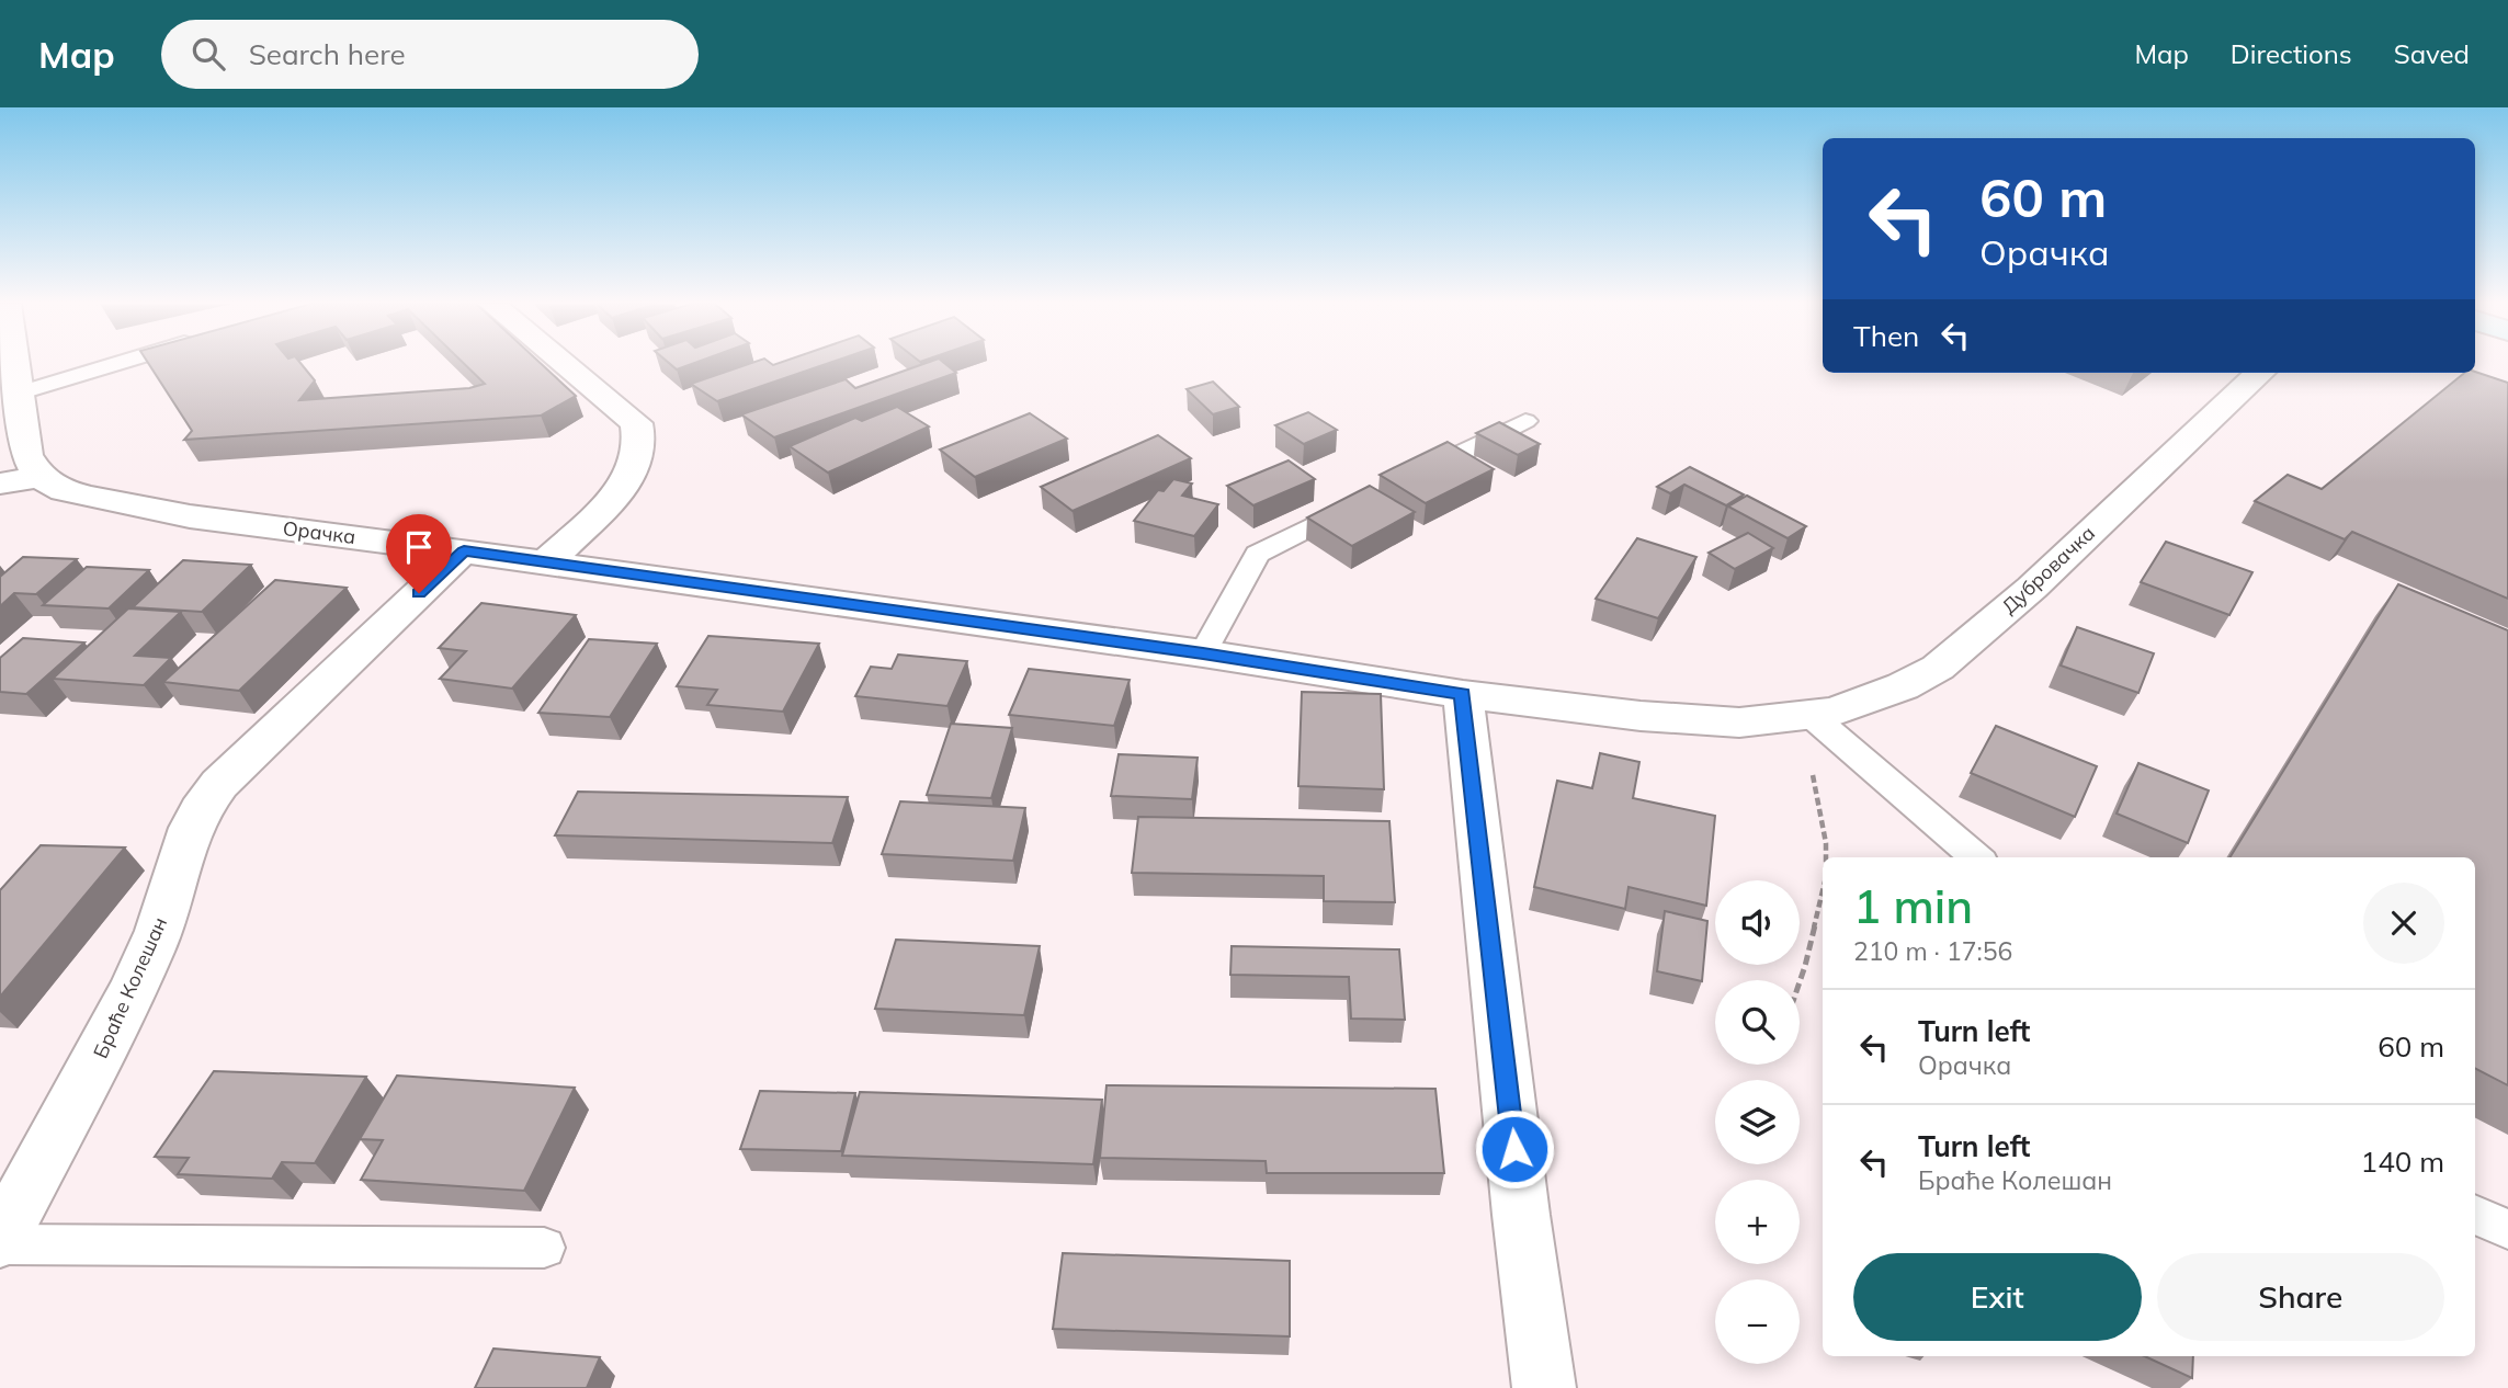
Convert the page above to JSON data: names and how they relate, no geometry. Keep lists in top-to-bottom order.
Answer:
{
  "streets": {
    "street": ["Орачка", "Дубровачка", "Браће Колешан"]
  },
  "crossings": [
    ["Орачка", "Дубровачка"],
    ["Орачка", "Браће Колешан"]
  ],
  "page": {
    "header": "Map",
    "search": "Search here",
    "nav": ["Map", "Directions", "Saved"],
    "turn": ["60 m", "Орачка"],
    "then": "Then",
    "heading": ["1 min", "210 m · 17:56"],
    "map_buttons": ["+", "−"],
    "list": [
      {
        "name": "Turn left",
        "note": "Орачка",
        "value": "60 m"
      },
      {
        "name": "Turn left",
        "note": "Браће Колешан",
        "value": "140 m"
      }
    ],
    "buttons": ["Exit", "Share"]
  }
}
